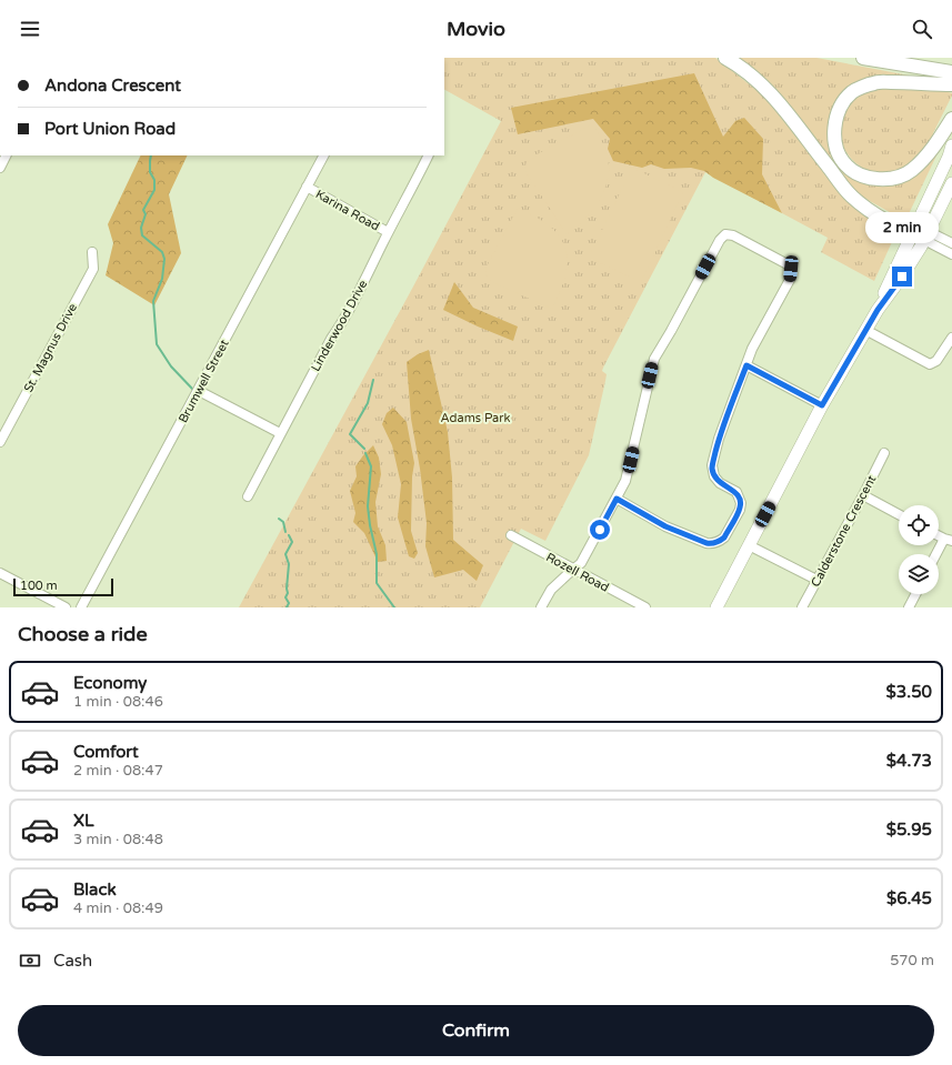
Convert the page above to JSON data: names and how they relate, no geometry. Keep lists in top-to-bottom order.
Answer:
{
  "streets": {
    "street": [
      "Karina Road",
      "Linderwood Drive",
      "St. Magnus Drive",
      "Brumwell Street",
      "Calderstone Crescent",
      "Rozell Road"
    ]
  },
  "crossings": [
    ["Karina Road", "Linderwood Drive"],
    ["Karina Road", "Brumwell Street"]
  ],
  "parks": ["Adams Park"],
  "scale_bar": "100 m",
  "page": {
    "header": "Movio",
    "banner": ["Andona Crescent", "Port Union Road"],
    "bubble": "2 min",
    "scale": "100 m",
    "heading": "Choose a ride",
    "list": [
      {
        "name": "Economy",
        "note": "1 min · 08:46",
        "value": "$3.50"
      },
      {
        "name": "Comfort",
        "note": "2 min · 08:47",
        "value": "$4.73"
      },
      {
        "name": "XL",
        "note": "3 min · 08:48",
        "value": "$5.95"
      },
      {
        "name": "Black",
        "note": "4 min · 08:49",
        "value": "$6.45"
      }
    ],
    "pay": ["Cash", "570 m"],
    "buttons": "Confirm"
  }
}
